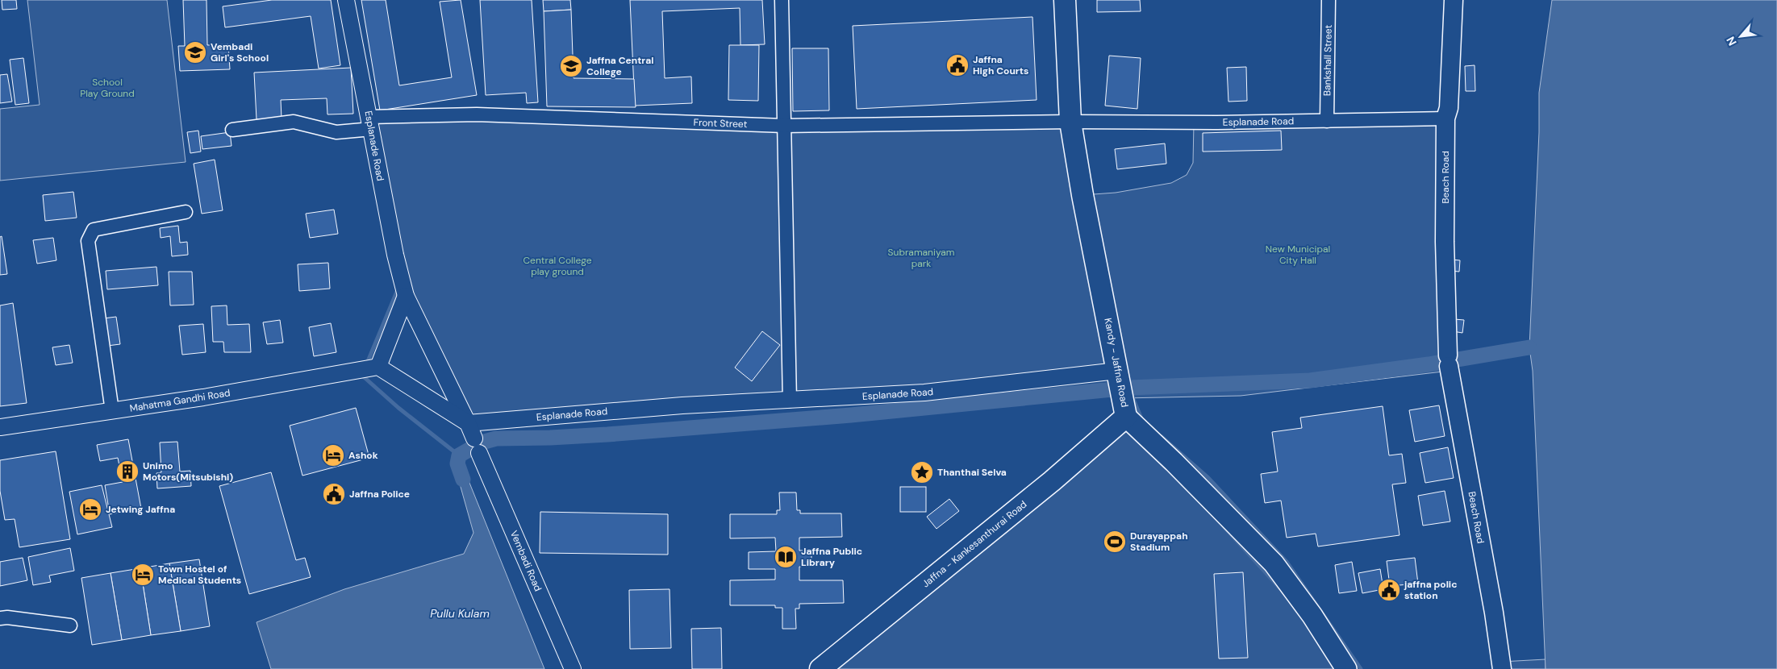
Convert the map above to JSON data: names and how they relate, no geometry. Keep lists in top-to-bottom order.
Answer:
{
  "streets": {
    "highway": ["Kandy - Jaffna Road", "Jaffna - Kankesanthurai Road"],
    "main road": ["Beach Road"],
    "street": [
      "Bankshall Street",
      "Esplanade Road",
      "Front Street",
      "Mahatma Gandhi Road",
      "Vembadi Road"
    ]
  },
  "crossings": [
    ["Bankshall Street", "Esplanade Road"],
    ["Esplanade Road", "Front Street"],
    ["Esplanade Road", "Beach Road"],
    ["Esplanade Road", "Kandy - Jaffna Road"],
    ["Esplanade Road", "Vembadi Road"],
    ["Front Street", "Kandy - Jaffna Road"],
    ["Kandy - Jaffna Road", "Jaffna - Kankesanthurai Road"]
  ],
  "water": ["Pullu Kulam"],
  "parks": [
    "School Play Ground",
    "New Municipal City Hall",
    "Subramaniyam park",
    "Central College play ground"
  ],
  "places": {
    "school or university": ["Vembadi Girl's School", "Jaffna Central College"],
    "public building": ["Jaffna High Courts", "Jaffna Police", "jaffna polic station"],
    "hotel": ["Ashok", "Jetwing Jaffna", "Town Hostel of Medical Students"],
    "building": ["Unimo Motors(Mitsubishi)"],
    "place": ["Thanthai Selva"],
    "sports": ["Durayappah Stadium"],
    "library": ["Jaffna Public Library"]
  },
  "north": "bottom left"
}
